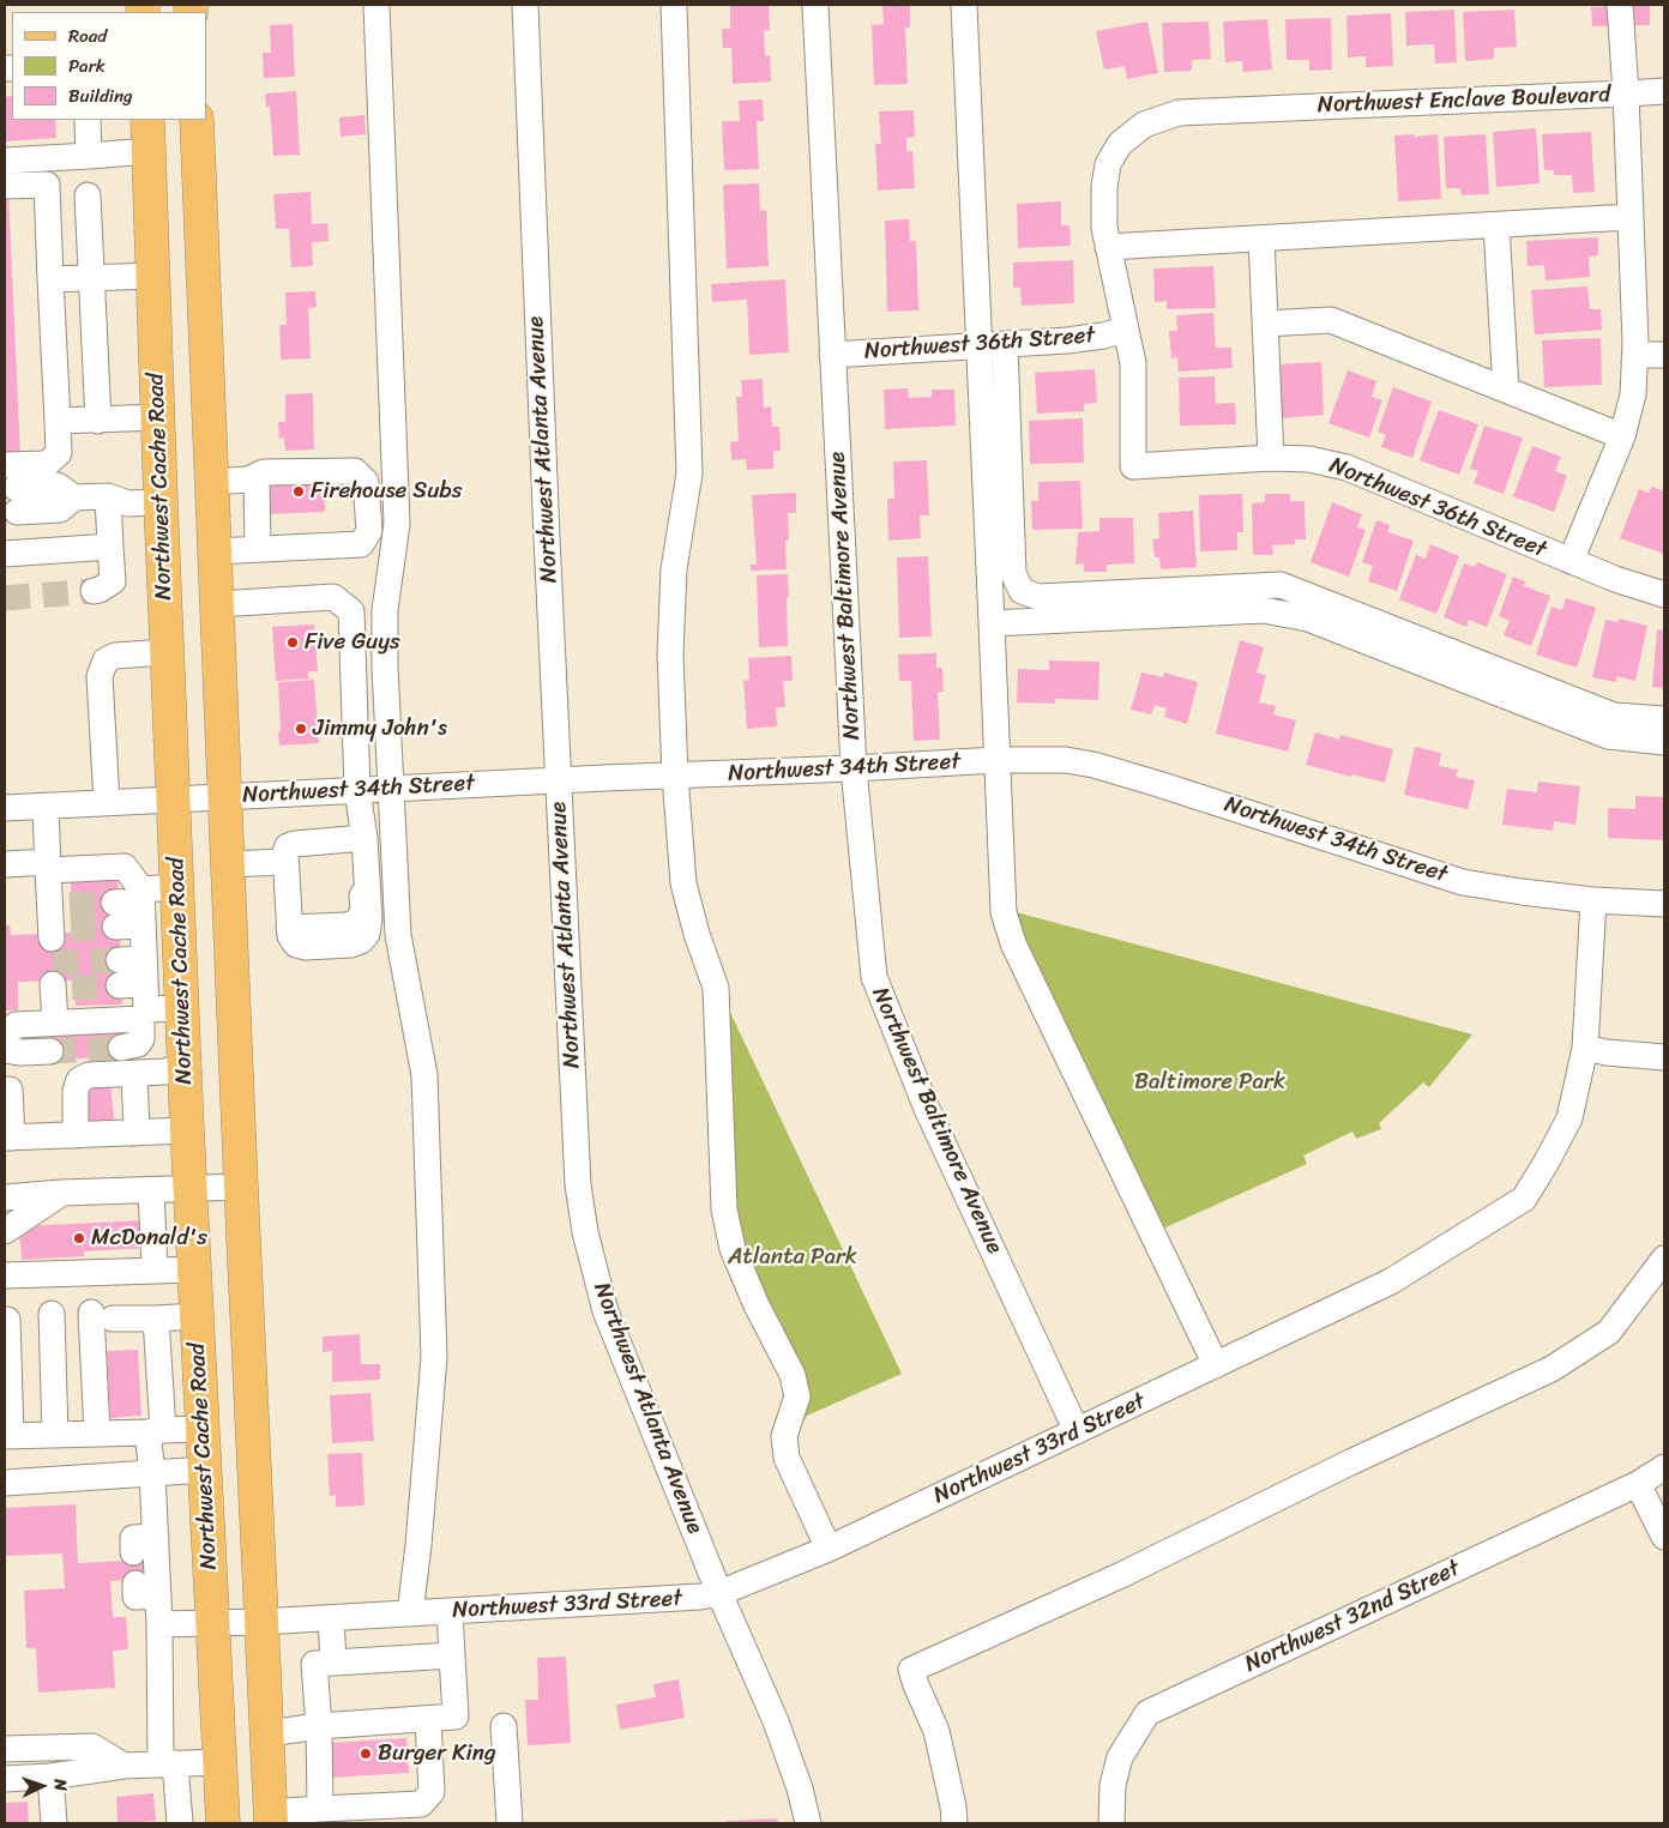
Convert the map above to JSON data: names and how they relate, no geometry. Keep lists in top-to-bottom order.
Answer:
{
  "streets": {
    "main road": ["Northwest Cache Road"],
    "street": [
      "Northwest Enclave Boulevard",
      "Northwest 36th Street",
      "Northwest Atlanta Avenue",
      "Northwest Baltimore Avenue",
      "Northwest 34th Street",
      "Northwest 33rd Street",
      "Northwest 32nd Street"
    ]
  },
  "crossings": [
    ["Northwest Enclave Boulevard", "Northwest 36th Street"],
    ["Northwest 36th Street", "Northwest Baltimore Avenue"],
    ["Northwest Atlanta Avenue", "Northwest 34th Street"],
    ["Northwest Atlanta Avenue", "Northwest 33rd Street"],
    ["Northwest Cache Road", "Northwest 34th Street"],
    ["Northwest Cache Road", "Northwest 33rd Street"],
    ["Northwest Baltimore Avenue", "Northwest 34th Street"],
    ["Northwest Baltimore Avenue", "Northwest 33rd Street"],
    ["Northwest 34th Street", "Northwest 33rd Street"]
  ],
  "parks": ["Baltimore Park", "Atlanta Park"],
  "places": [
    "Firehouse Subs",
    "Five Guys",
    "Jimmy John's",
    "McDonald's",
    "Burger King"
  ],
  "legend": ["Road", "Park", "Building"],
  "north": "right"
}
